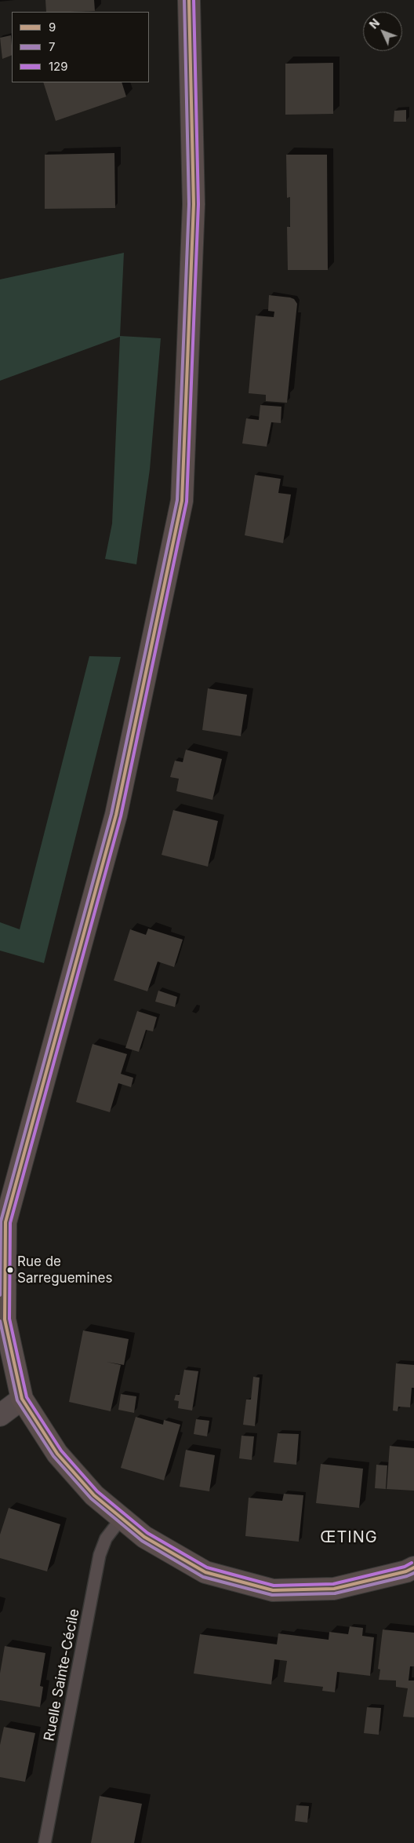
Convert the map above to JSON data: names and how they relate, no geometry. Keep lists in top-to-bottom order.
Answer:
{
  "streets": {
    "lane": ["Ruelle Sainte-Cécile"]
  },
  "districts": ["ŒTING"],
  "places": ["Rue de Sarreguemines"],
  "lines": ["transit line 9", "transit line 7", "transit line 129"],
  "legend": ["9", "7", "129"],
  "north": "top left"
}
